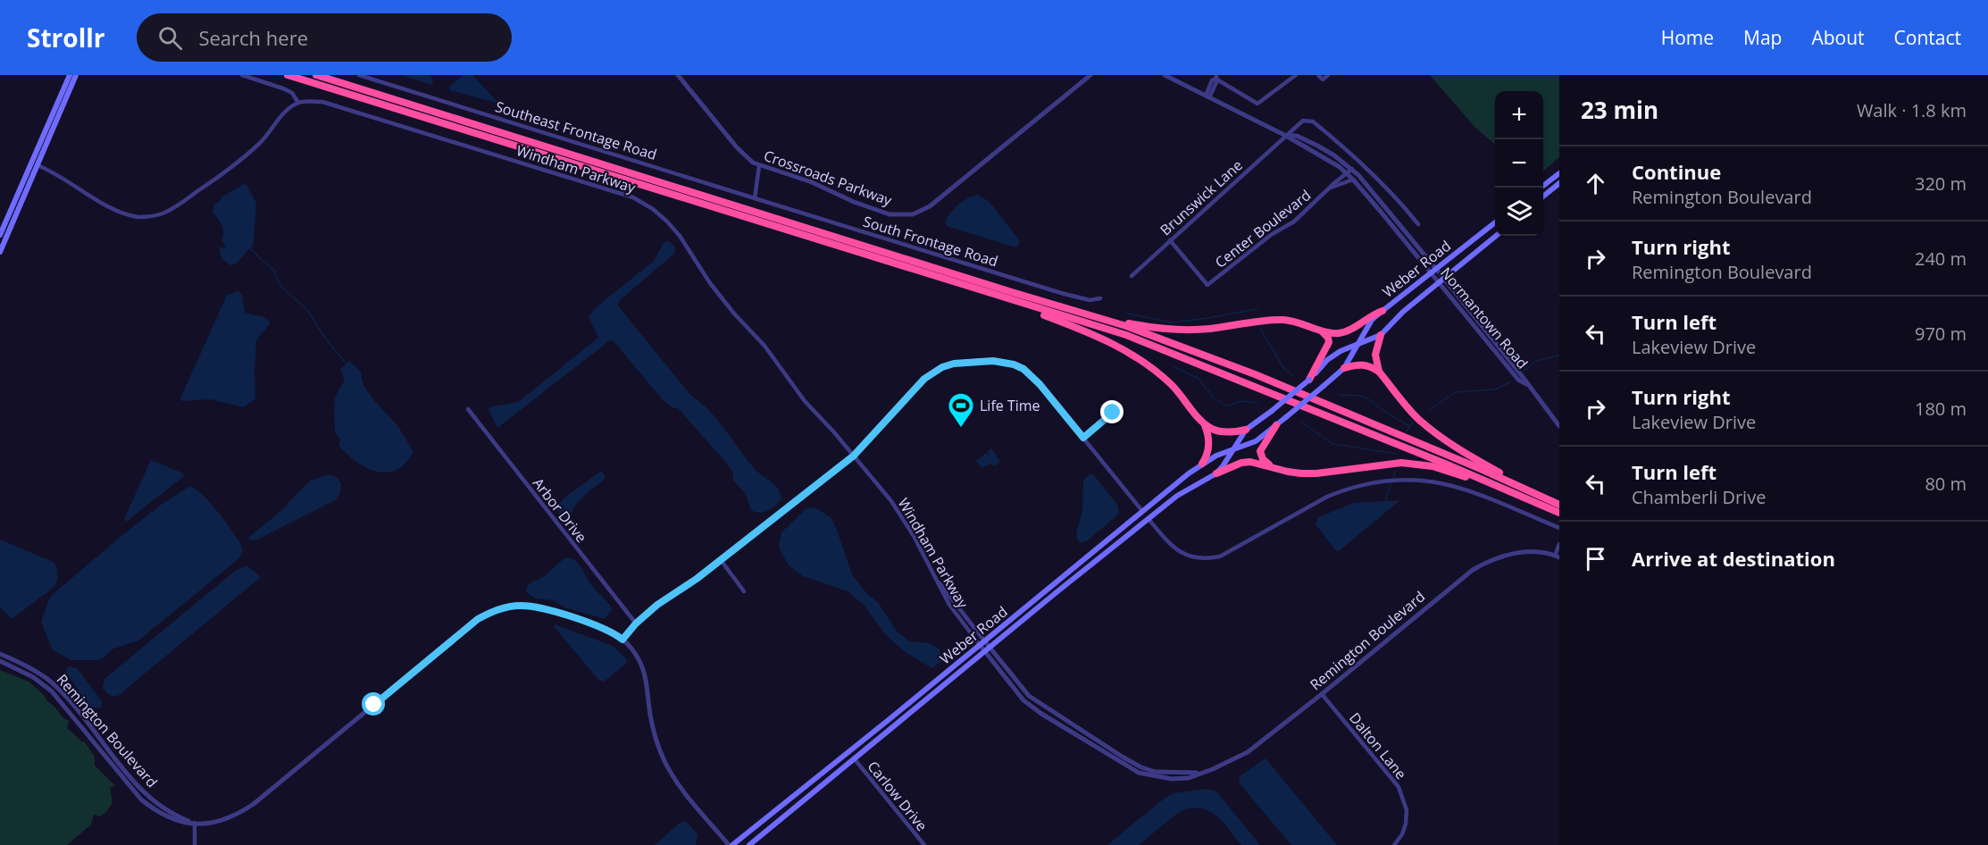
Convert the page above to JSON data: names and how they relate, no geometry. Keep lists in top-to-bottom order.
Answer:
{
  "streets": {
    "main road": ["Weber Road"],
    "street": [
      "Southeast Frontage Road",
      "Windham Parkway",
      "Crossroads Parkway",
      "Brunswick Lane",
      "Center Boulevard",
      "South Frontage Road",
      "Normantown Road",
      "Arbor Drive",
      "Remington Boulevard",
      "Dalton Lane",
      "Carlow Drive"
    ]
  },
  "crossings": [
    ["Southeast Frontage Road", "South Frontage Road"],
    ["Windham Parkway", "Weber Road"],
    ["Windham Parkway", "Remington Boulevard"],
    ["Brunswick Lane", "Center Boulevard"],
    ["Brunswick Lane", "Normantown Road"],
    ["Center Boulevard", "Normantown Road"],
    ["Weber Road", "Normantown Road"],
    ["Weber Road", "Remington Boulevard"],
    ["Weber Road", "Carlow Drive"],
    ["Remington Boulevard", "Dalton Lane"]
  ],
  "places": {
    "sports": ["Life Time"]
  },
  "page": {
    "header": "Strollr",
    "search": "Search here",
    "nav": [
      "Home",
      "Map",
      "About",
      "Contact"
    ],
    "heading": ["23 min", "Walk · 1.8 km"],
    "map_buttons": ["+", "−"],
    "list": [
      ["Continue", "Remington Boulevard", "320 m"],
      ["Turn right", "Remington Boulevard", "240 m"],
      ["Turn left", "Lakeview Drive", "970 m"],
      ["Turn right", "Lakeview Drive", "180 m"],
      ["Turn left", "Chamberli Drive", "80 m"],
      "Arrive at destination"
    ]
  }
}
